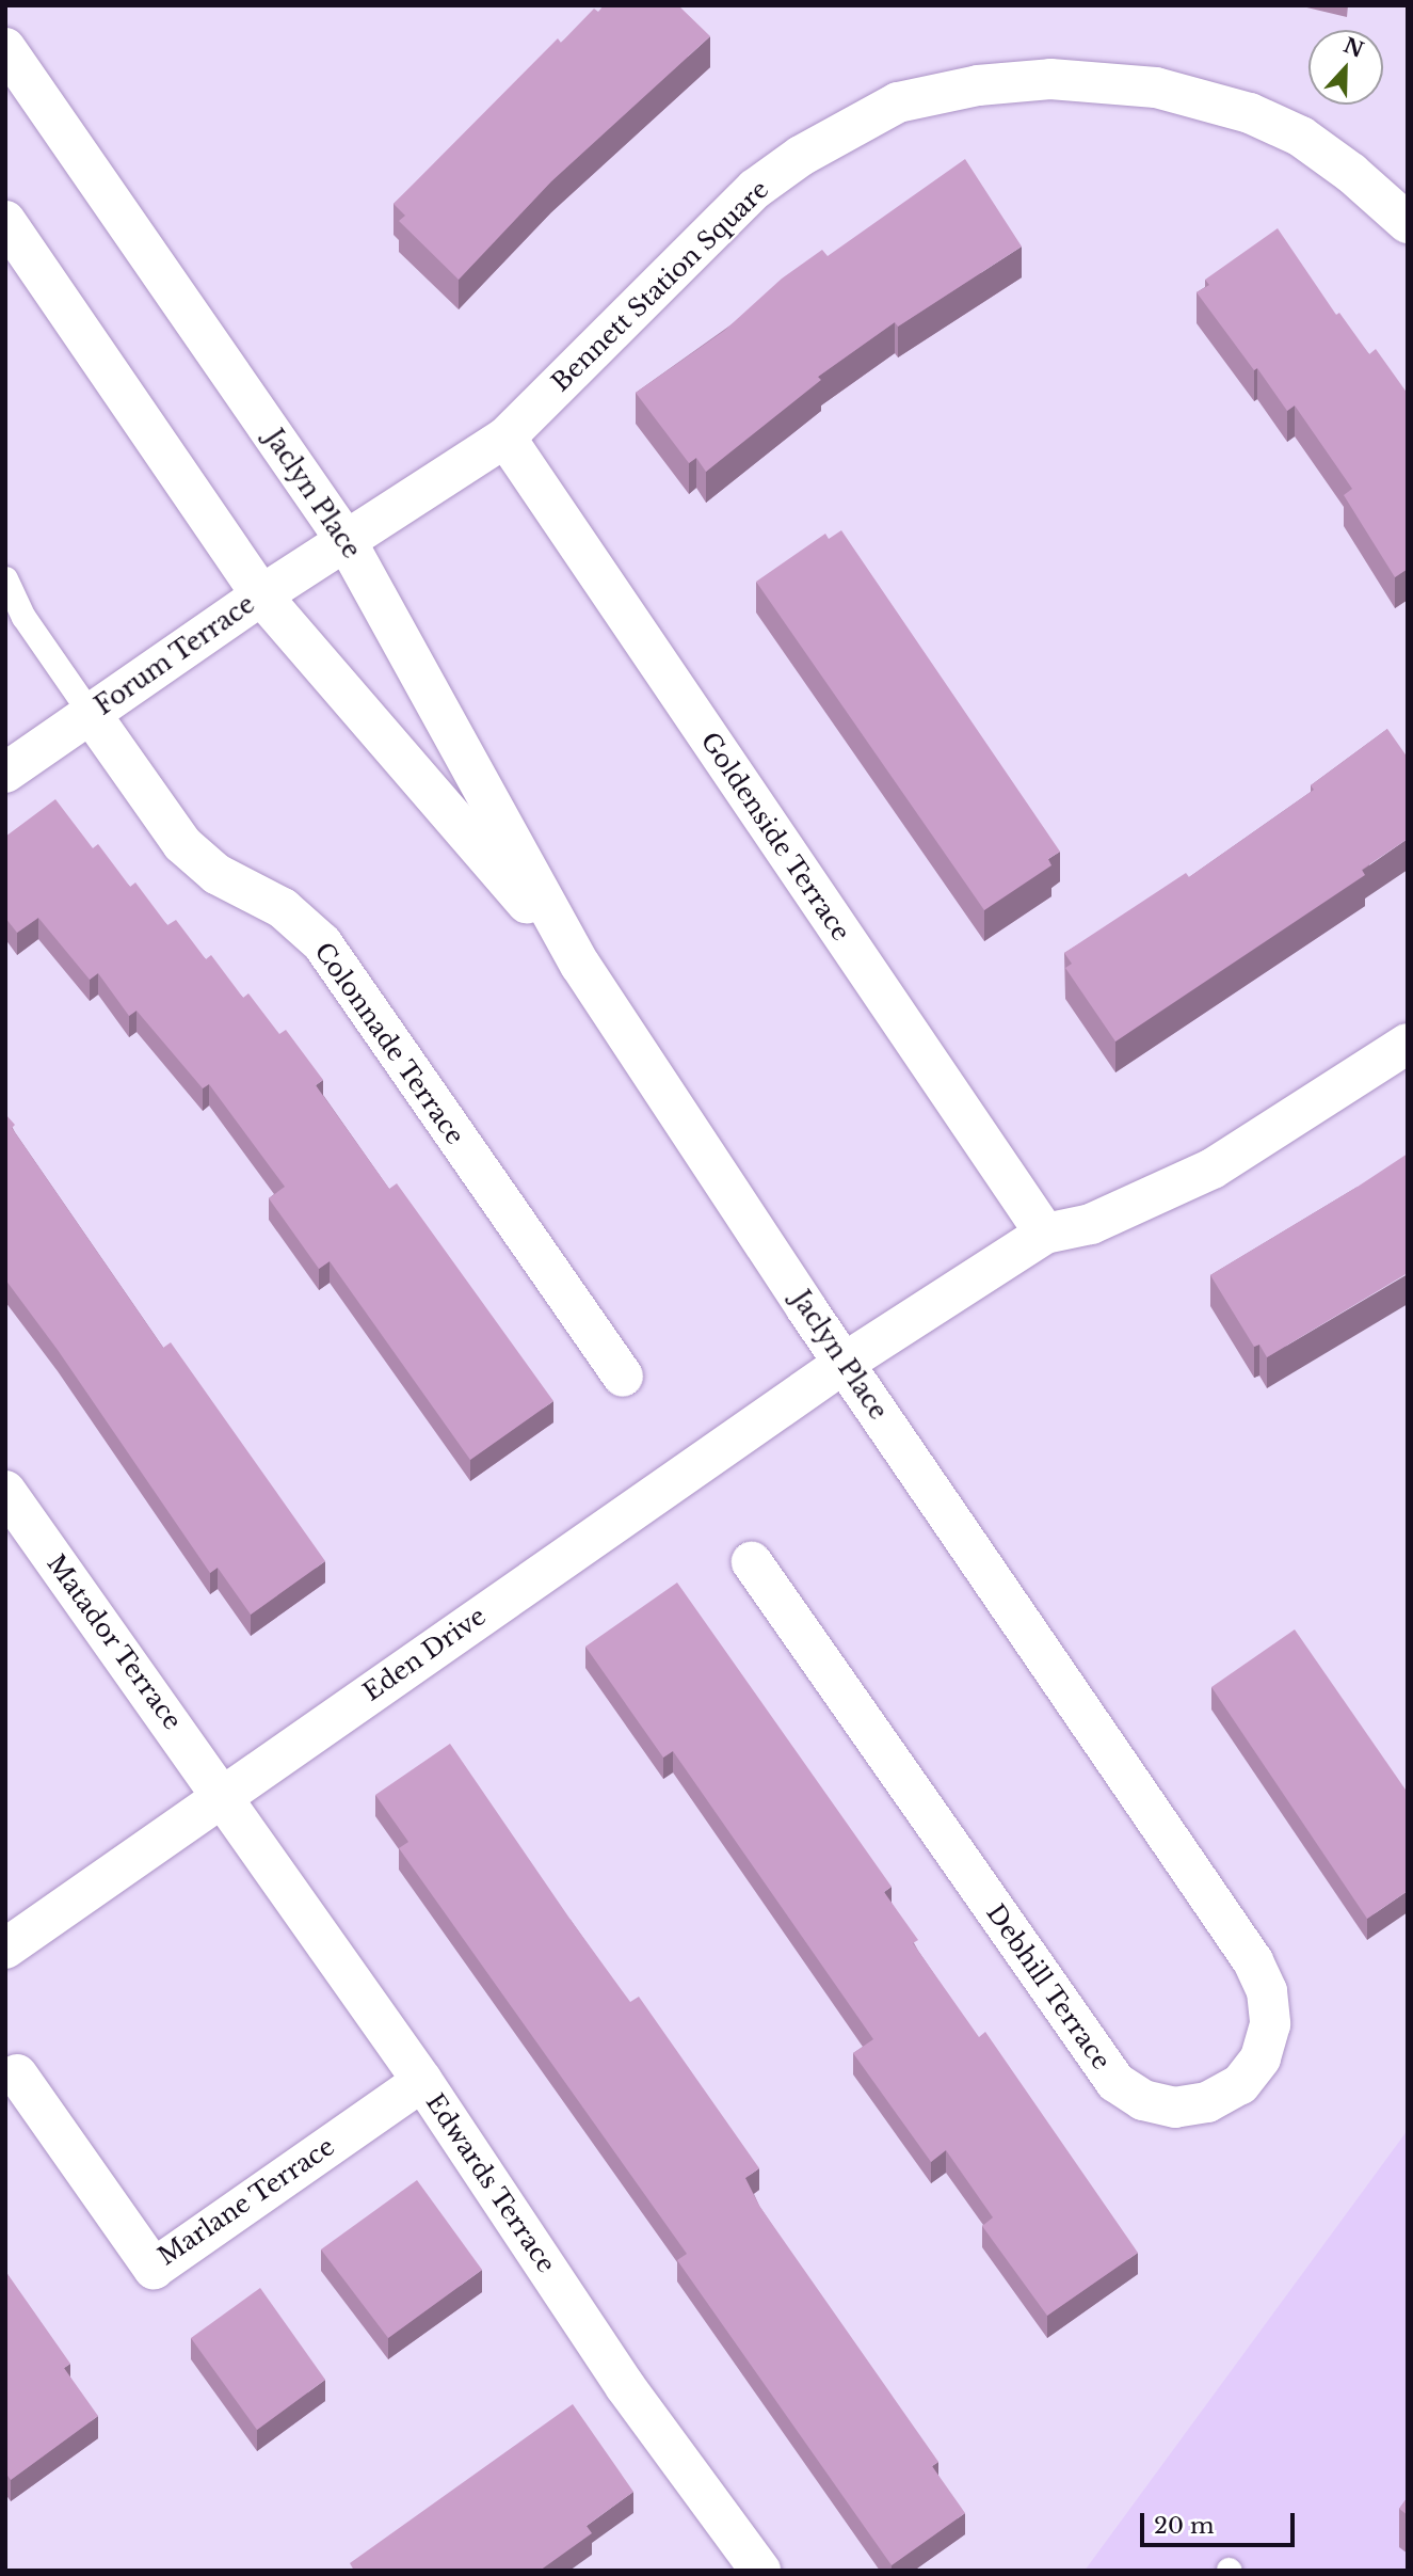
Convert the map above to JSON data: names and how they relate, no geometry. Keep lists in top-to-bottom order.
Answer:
{
  "streets": {
    "street": [
      "Bennett Station Square",
      "Jaclyn Place",
      "Forum Terrace",
      "Goldenside Terrace",
      "Colonnade Terrace",
      "Matador Terrace",
      "Eden Drive",
      "Debhill Terrace",
      "Edwards Terrace",
      "Marlane Terrace"
    ]
  },
  "crossings": [
    ["Bennett Station Square", "Jaclyn Place"],
    ["Bennett Station Square", "Forum Terrace"],
    ["Bennett Station Square", "Goldenside Terrace"],
    ["Jaclyn Place", "Forum Terrace"],
    ["Jaclyn Place", "Eden Drive"],
    ["Jaclyn Place", "Debhill Terrace"],
    ["Forum Terrace", "Colonnade Terrace"],
    ["Matador Terrace", "Eden Drive"],
    ["Matador Terrace", "Edwards Terrace"],
    ["Eden Drive", "Edwards Terrace"],
    ["Edwards Terrace", "Marlane Terrace"]
  ],
  "scale_bar": "20 m",
  "north": "top"
}
